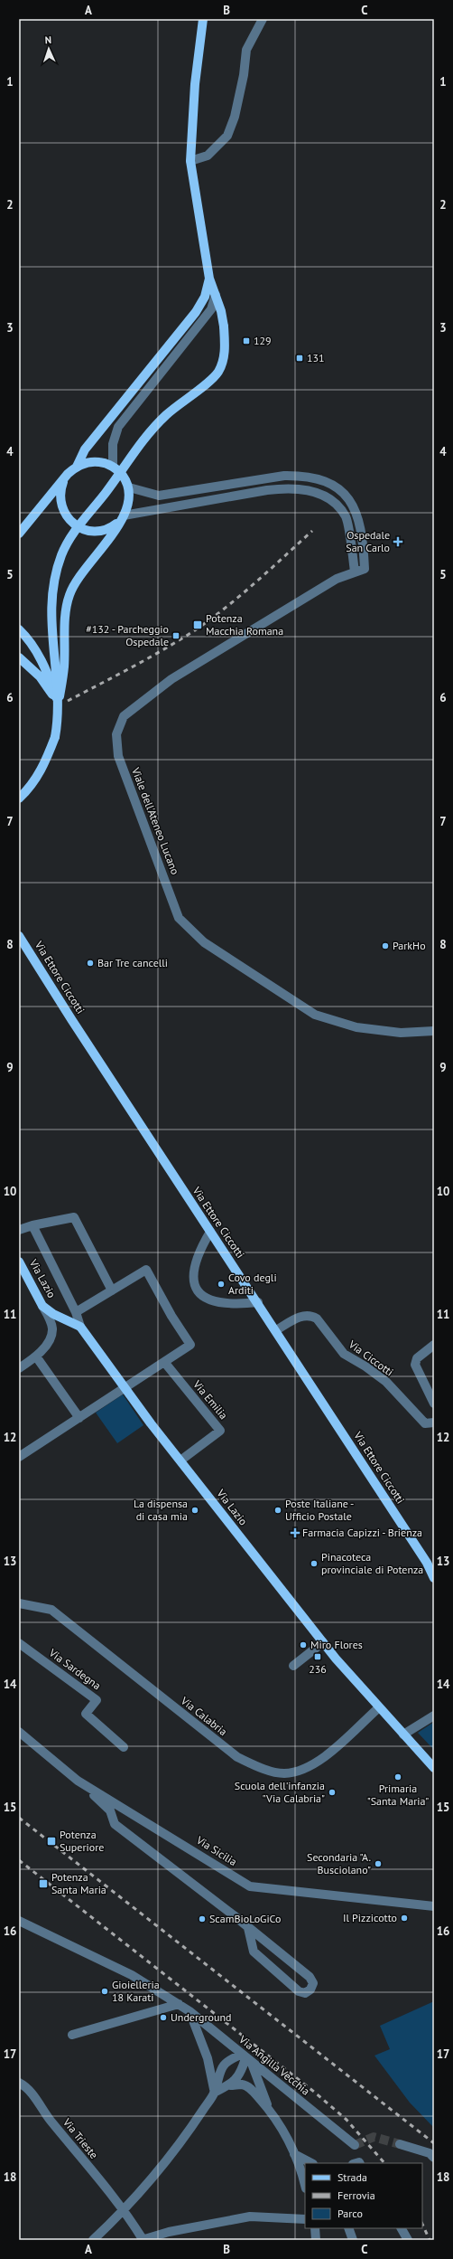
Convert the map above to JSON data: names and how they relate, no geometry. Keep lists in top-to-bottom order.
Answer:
{
  "streets": {
    "main road": ["Via Ettore Ciccotti", "Via Lazio"],
    "street": [
      "Viale dell'Ateneo Lucano",
      "Via Ciccotti",
      "Via Emilia",
      "Via Sardegna",
      "Via Calabria",
      "Via Sicilia",
      "Via Angilla Vecchia",
      "Via Trieste"
    ]
  },
  "crossings": [
    ["Via Ettore Ciccotti", "Via Ciccotti"],
    ["Via Lazio", "Via Emilia"],
    ["Via Lazio", "Via Calabria"]
  ],
  "places": {
    "transit": [
      "129",
      "131",
      "Potenza Macchia Romana",
      "#132 - Parcheggio Ospedale",
      "236",
      "Potenza Superiore",
      "Potenza Santa Maria"
    ],
    "health": ["Ospedale San Carlo", "Farmacia Capizzi - Brienza"],
    "other": [
      "ParkHo",
      "Bar Tre cancelli",
      "Covo degli Arditi",
      "La dispensa di casa mia",
      "Poste Italiane - Ufficio Postale",
      "Pinacoteca provinciale di Potenza",
      "Miro Flores",
      "Primaria \"Santa Maria\"",
      "Scuola dell'infanzia \"Via Calabria\"",
      "Secondaria \"A. Busciolano\"",
      "Il Pizzicotto",
      "ScamBioLoGiCo",
      "Gioielleria 18 Karati",
      "Underground"
    ]
  },
  "legend": ["Strada", "Ferrovia", "Parco"],
  "north": "top",
  "grid": {
    "columns": ["A", "B", "C"],
    "rows": [
      "1",
      "2",
      "3",
      "4",
      "5",
      "6",
      "7",
      "8",
      "9",
      "10",
      "11",
      "12",
      "13",
      "14",
      "15",
      "16",
      "17",
      "18"
    ]
  }
}
